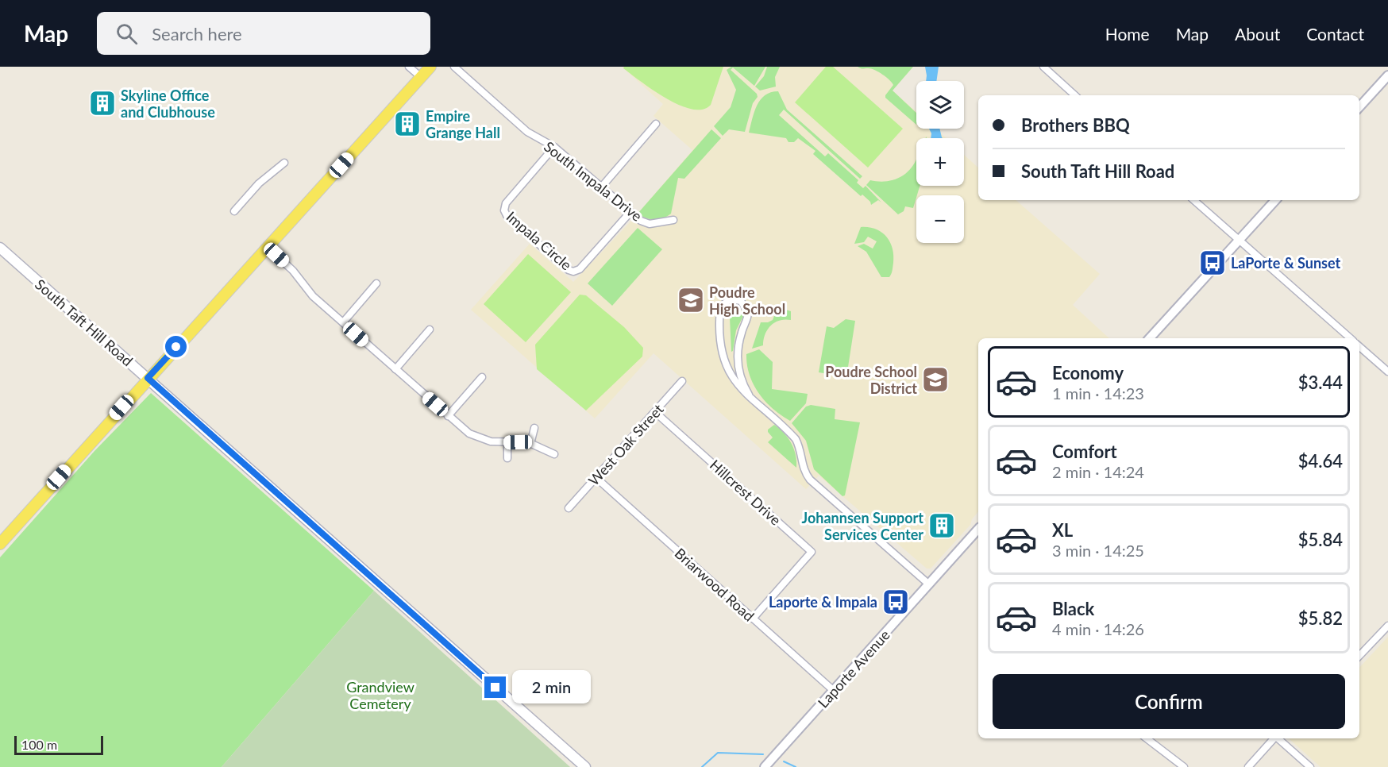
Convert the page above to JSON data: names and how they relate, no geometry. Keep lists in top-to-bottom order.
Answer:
{
  "streets": {
    "main road": ["South Taft Hill Road"],
    "street": [
      "South Impala Drive",
      "Impala Circle",
      "West Oak Street",
      "Hillcrest Drive",
      "Briarwood Road",
      "Laporte Avenue"
    ]
  },
  "crossings": [
    ["South Impala Drive", "Impala Circle"],
    ["West Oak Street", "Hillcrest Drive"],
    ["West Oak Street", "Briarwood Road"],
    ["Hillcrest Drive", "Briarwood Road"],
    ["Briarwood Road", "Laporte Avenue"]
  ],
  "parks": ["Grandview Cemetery"],
  "places": {
    "building": ["Skyline Office and Clubhouse", "Empire Grange Hall", "Johannsen Support Services Center"],
    "bus stop": ["LaPorte & Sunset", "Laporte & Impala"],
    "school or university": ["Poudre High School", "Poudre School District"]
  },
  "scale_bar": "100 m",
  "page": {
    "header": "Map",
    "search": "Search here",
    "nav": [
      "Home",
      "Map",
      "About",
      "Contact"
    ],
    "map_buttons": ["+", "−"],
    "banner": ["Brothers BBQ", "South Taft Hill Road"],
    "list": [
      {
        "name": "Economy",
        "note": "1 min · 14:23",
        "value": "$3.44"
      },
      {
        "name": "Comfort",
        "note": "2 min · 14:24",
        "value": "$4.64"
      },
      {
        "name": "XL",
        "note": "3 min · 14:25",
        "value": "$5.84"
      },
      {
        "name": "Black",
        "note": "4 min · 14:26",
        "value": "$5.82"
      }
    ],
    "buttons": "Confirm",
    "bubble": "2 min",
    "scale": "100 m"
  }
}
